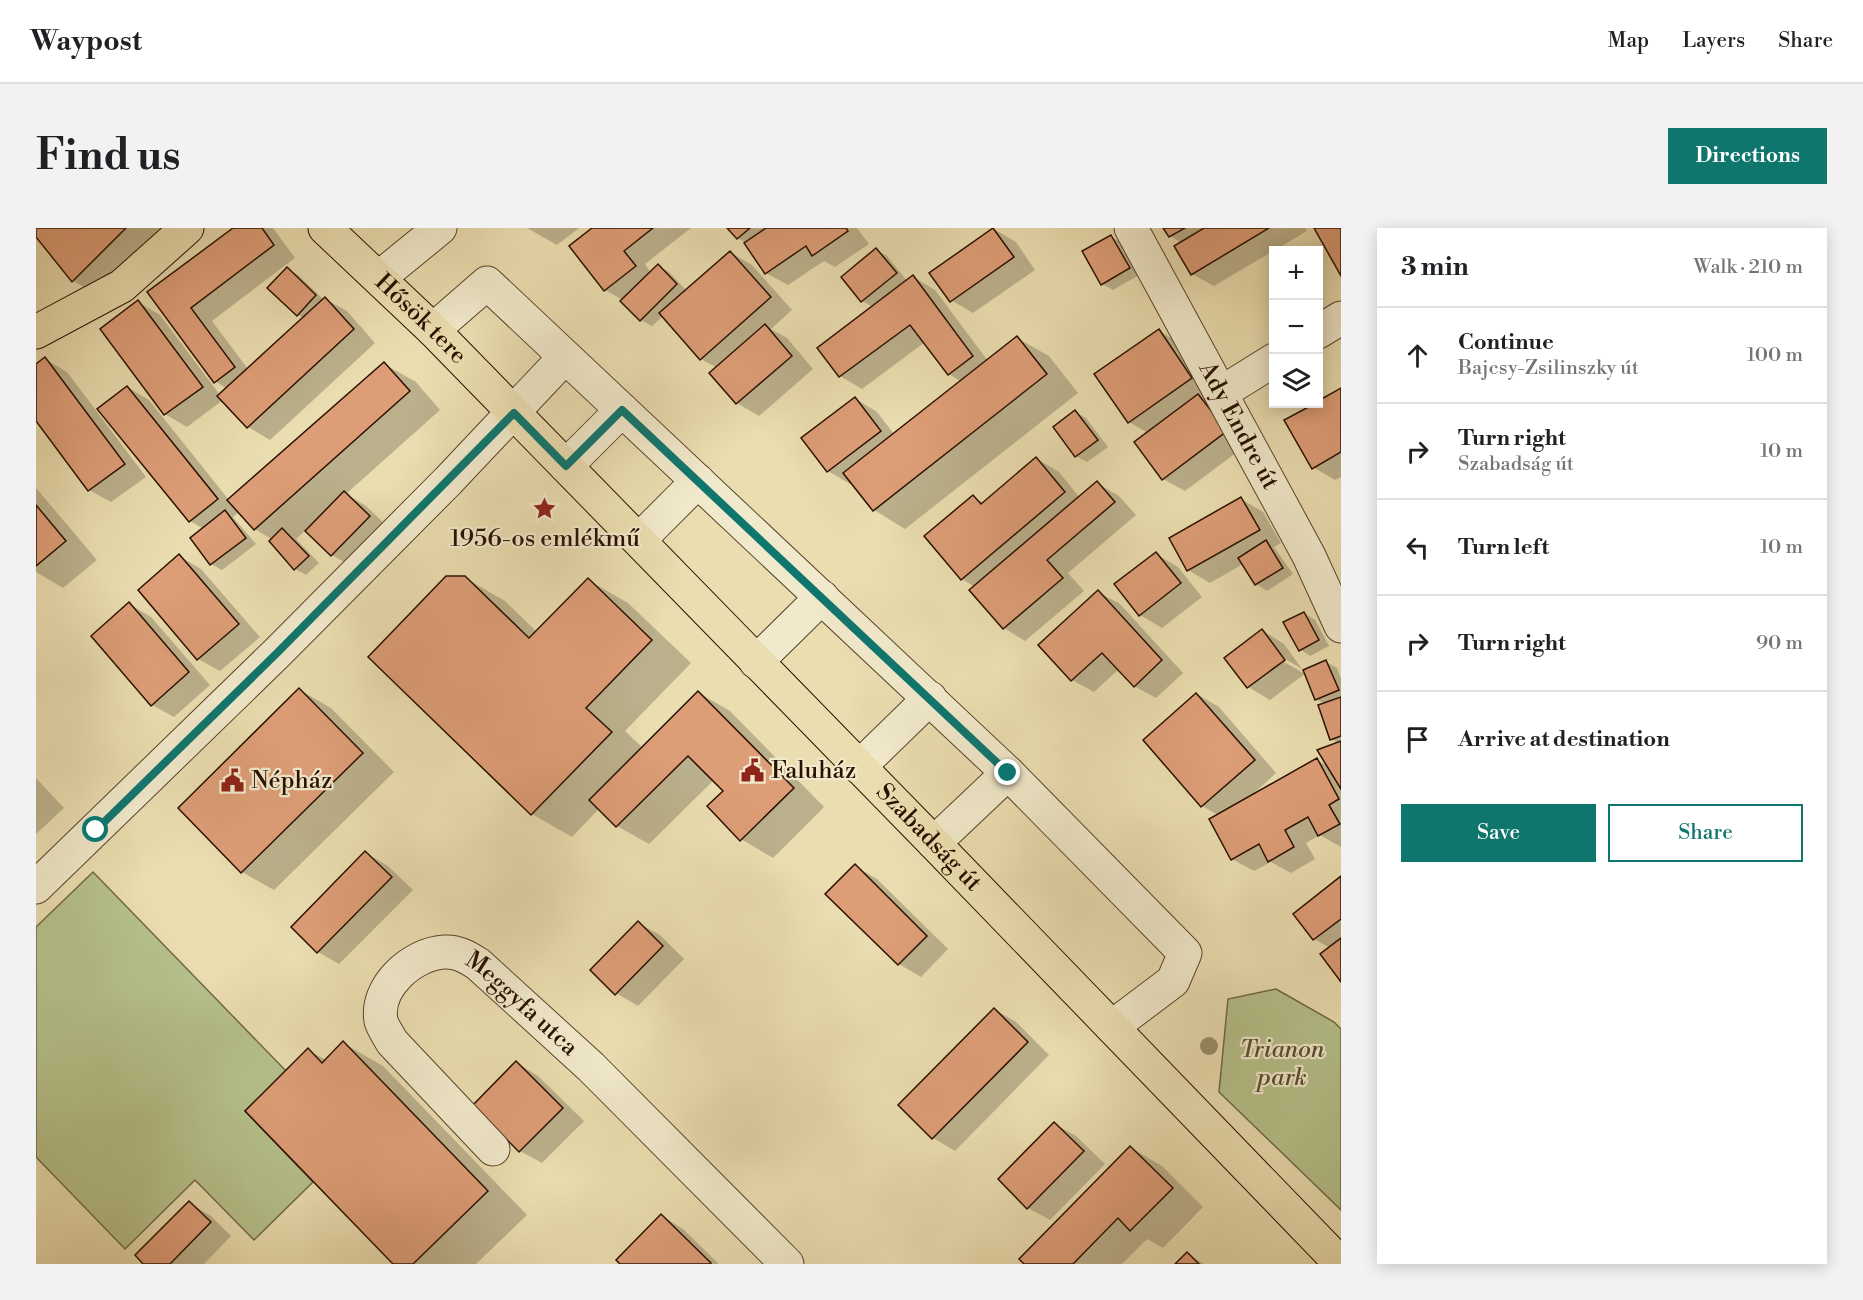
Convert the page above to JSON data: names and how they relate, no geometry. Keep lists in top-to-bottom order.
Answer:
{
  "streets": {
    "main road": ["Hősök tere", "Szabadság út"],
    "street": ["Ady Endre út", "Meggyfa utca"]
  },
  "crossings": [
    ["Hősök tere", "Szabadság út"]
  ],
  "parks": ["Trianon park"],
  "places": {
    "place": ["1956-os emlékmű"],
    "public building": ["Faluház", "Népház"]
  },
  "page": {
    "header": "Waypost",
    "nav": ["Map", "Layers", "Share"],
    "buttons": [
      "Directions",
      ["Save", "Share"]
    ],
    "title": "Find us",
    "heading": ["3 min", "Walk · 210 m"],
    "map_buttons": ["+", "−"],
    "list": [
      ["Continue", "Bajcsy-Zsilinszky út", "100 m"],
      ["Turn right", "Szabadság út", "10 m"],
      ["Turn left", "10 m"],
      ["Turn right", "90 m"],
      "Arrive at destination"
    ]
  }
}
